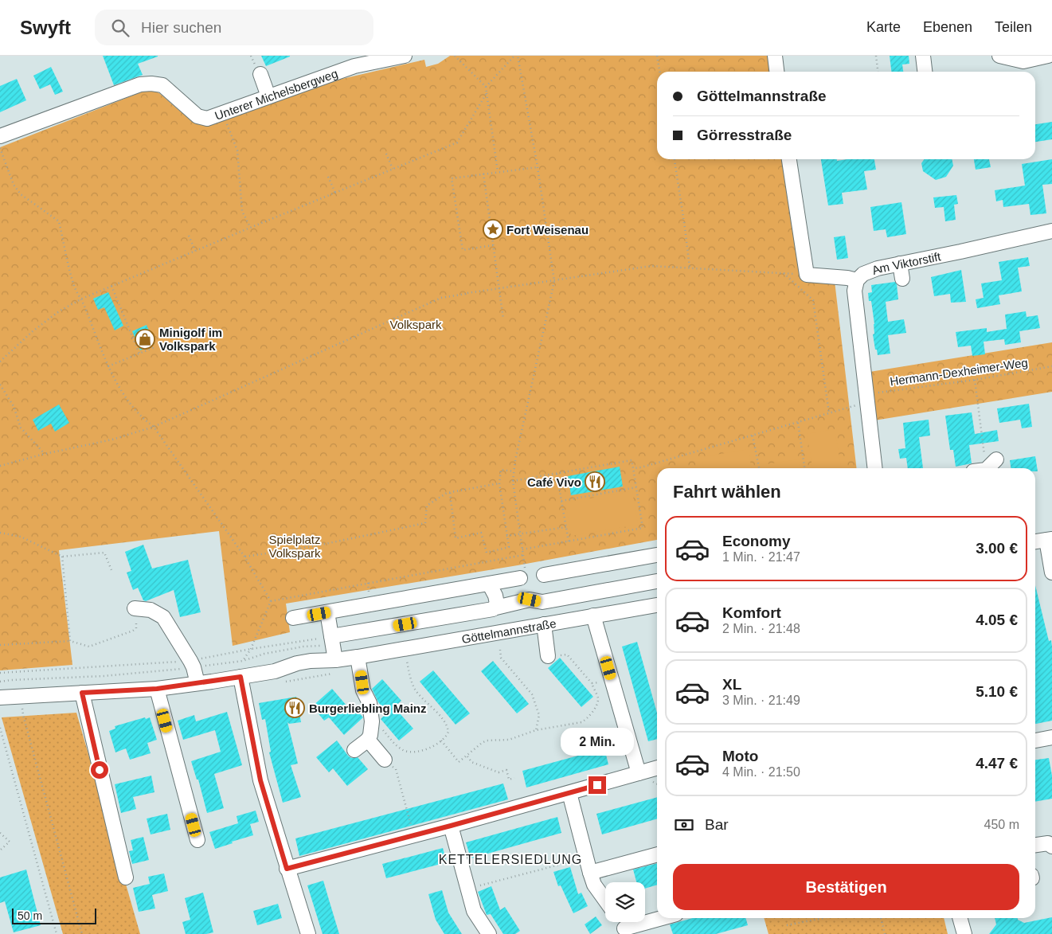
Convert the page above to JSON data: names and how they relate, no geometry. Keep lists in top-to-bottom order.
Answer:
{
  "streets": {
    "street": ["Unterer Michelsbergweg", "Am Viktorstift", "Göttelmannstraße"],
    "path": ["Hermann-Dexheimer-Weg"]
  },
  "districts": ["KETTELERSIEDLUNG"],
  "parks": ["Volkspark", "Spielplatz Volkspark"],
  "places": {
    "place": ["Fort Weisenau"],
    "shop": ["Minigolf im Volkspark"],
    "restaurant": ["Café Vivo", "Burgerliebling Mainz"]
  },
  "scale_bar": "50 m",
  "page": {
    "header": "Swyft",
    "search": "Hier suchen",
    "nav": ["Karte", "Ebenen", "Teilen"],
    "banner": ["Göttelmannstraße", "Görresstraße"],
    "heading": "Fahrt wählen",
    "list": [
      {
        "name": "Economy",
        "note": "1 Min. · 21:47",
        "value": "3.00 €"
      },
      {
        "name": "Komfort",
        "note": "2 Min. · 21:48",
        "value": "4.05 €"
      },
      {
        "name": "XL",
        "note": "3 Min. · 21:49",
        "value": "5.10 €"
      },
      {
        "name": "Moto",
        "note": "4 Min. · 21:50",
        "value": "4.47 €"
      }
    ],
    "bubble": "2 Min.",
    "pay": ["Bar", "450 m"],
    "buttons": "Bestätigen",
    "scale": "50 m"
  }
}
